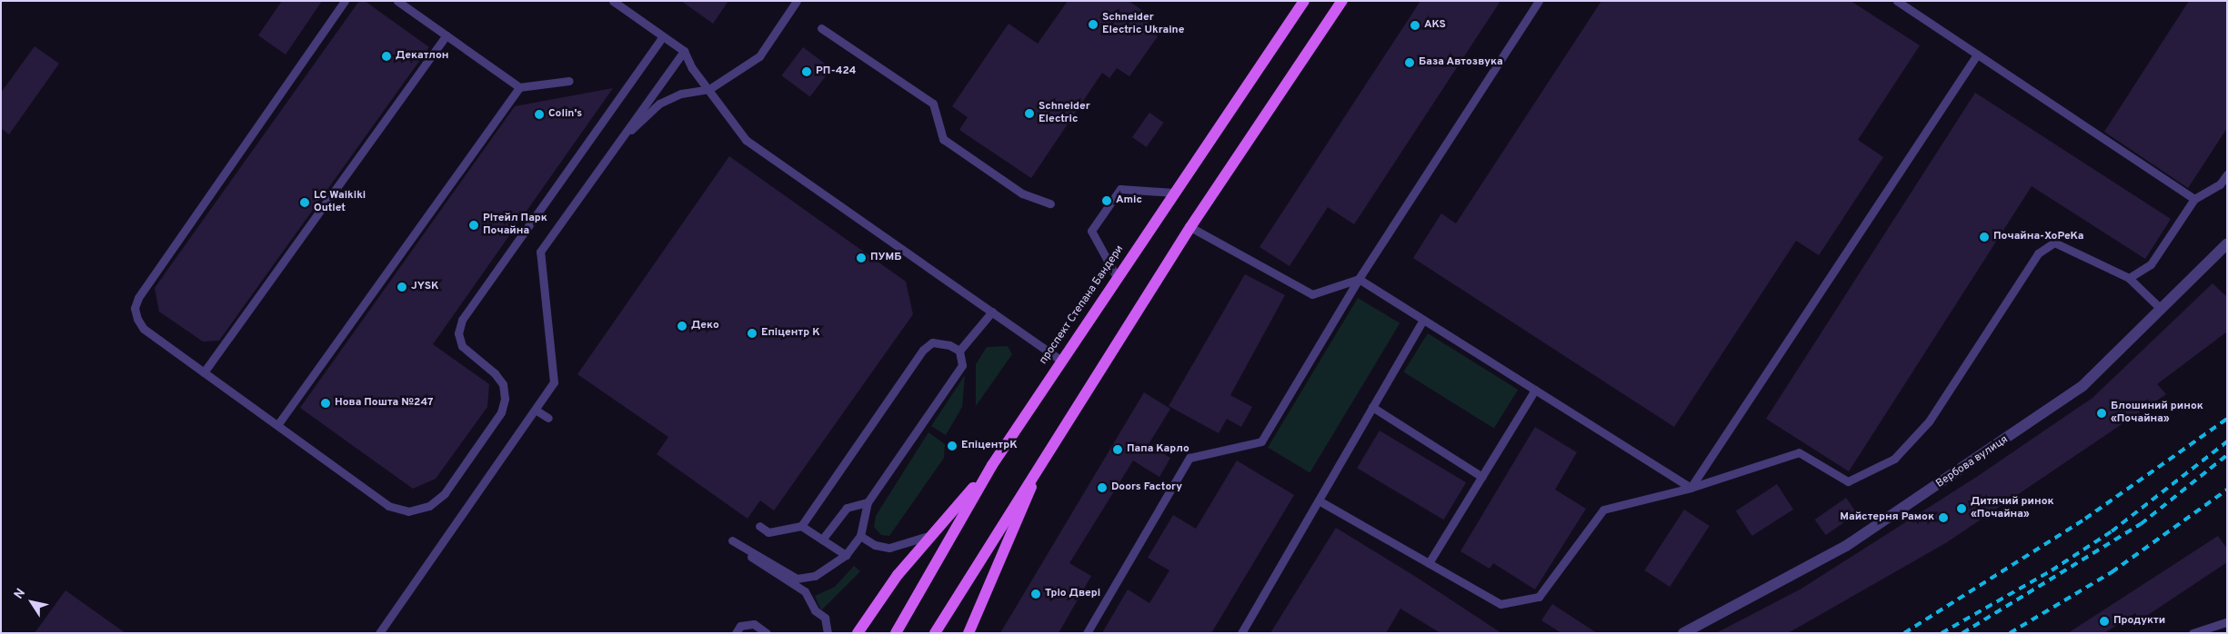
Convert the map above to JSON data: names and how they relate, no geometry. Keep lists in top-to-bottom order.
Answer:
{
  "streets": {
    "main road": ["проспект Степана Бандери"],
    "street": ["Вербова вулиця"]
  },
  "places": [
    "Schneider Electric Ukraine",
    "AKS",
    "Декатлон",
    "База Автозвука",
    "РП-424",
    "Schneider Electric",
    "Colin's",
    "Amic",
    "LC Waikiki Outlet",
    "Рітейл Парк Почайна",
    "Почайна-ХоРеКа",
    "ПУМБ",
    "JYSK",
    "Деко",
    "Епіцентр К",
    "Нова Пошта №247",
    "Блошиний ринок «Почайна»",
    "ЕпіцентрК",
    "Папа Карло",
    "Doors Factory",
    "Дитячий ринок «Почайна»",
    "Майстерня Рамок",
    "Тріо Двері",
    "Продукти"
  ],
  "north": "top left"
}
